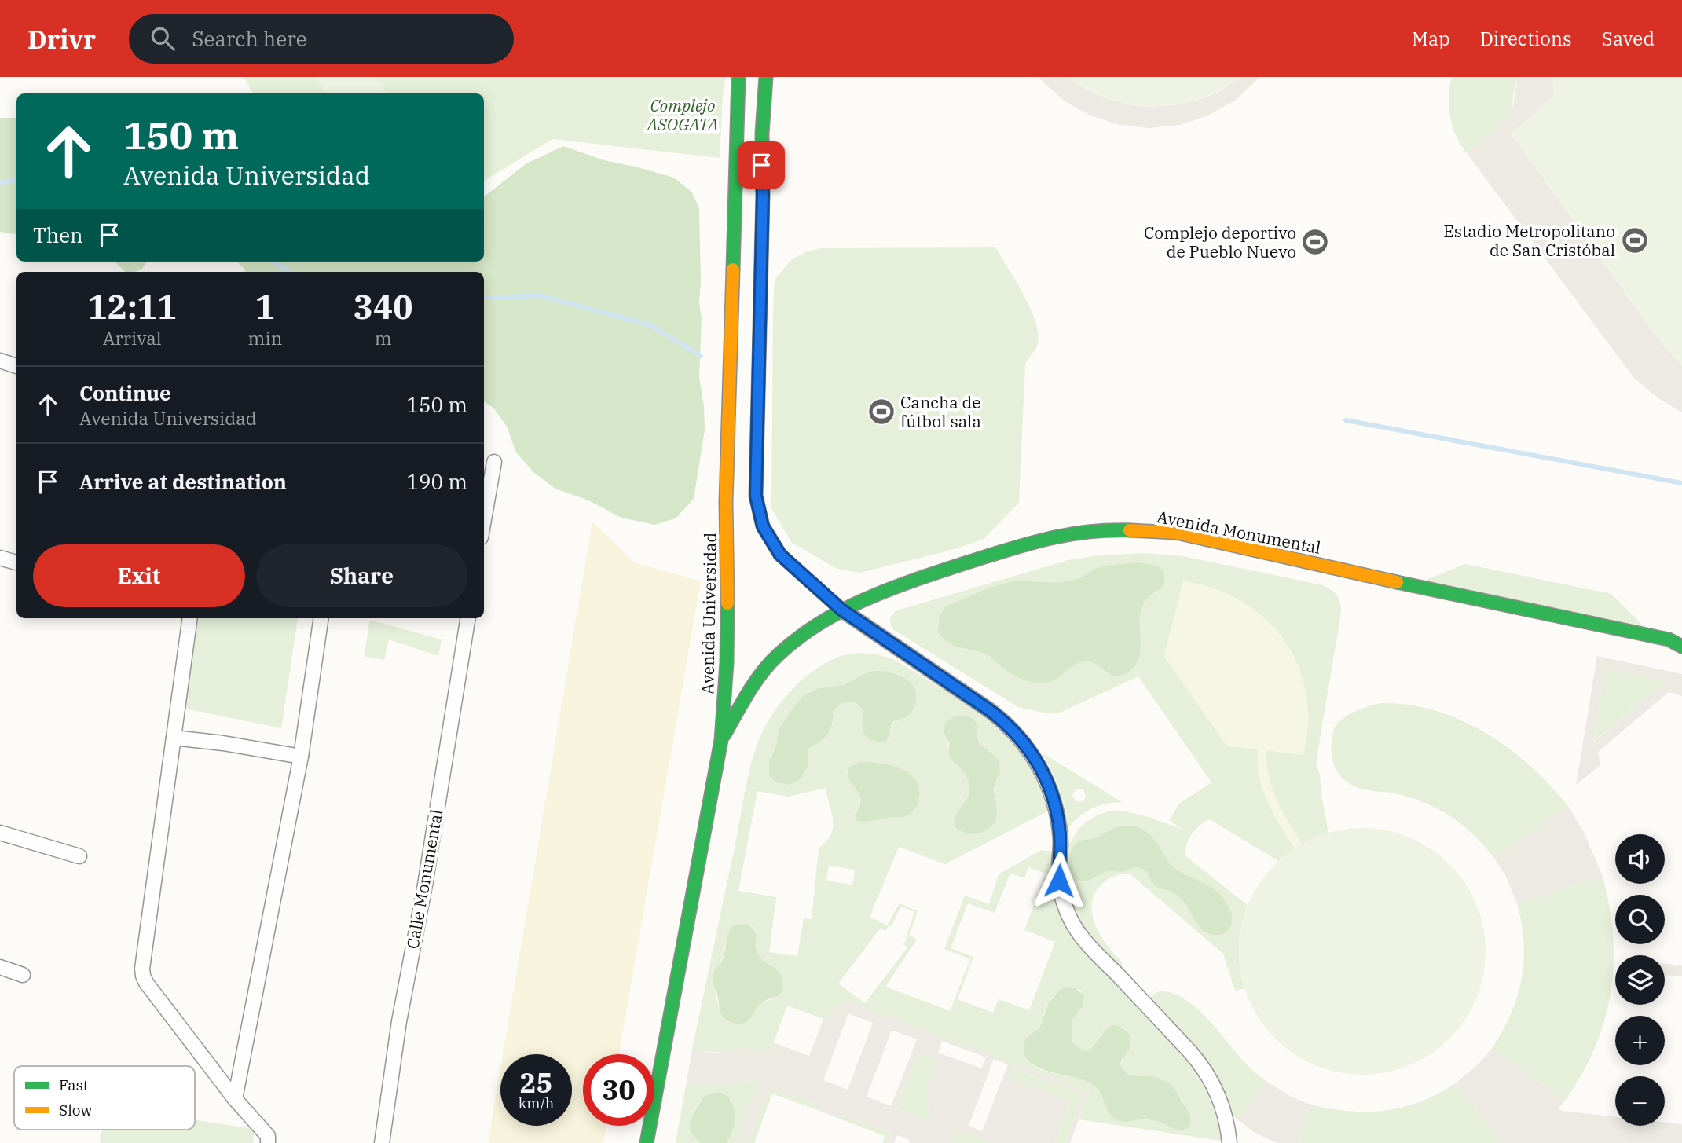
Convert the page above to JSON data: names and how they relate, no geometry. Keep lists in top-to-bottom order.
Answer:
{
  "streets": {
    "street": ["Avenida Monumental", "Avenida Universidad", "Calle Monumental"]
  },
  "crossings": [
    ["Avenida Monumental", "Avenida Universidad"]
  ],
  "parks": ["Complejo ASOGATA"],
  "places": {
    "sports": ["Estadio Metropolitano de San Cristóbal", "Complejo deportivo de Pueblo Nuevo", "Cancha de fútbol sala"]
  },
  "legend": ["Fast", "Slow"],
  "page": {
    "header": "Drivr",
    "search": "Search here",
    "nav": ["Map", "Directions", "Saved"],
    "turn": ["150 m", "Avenida Universidad"],
    "then": "Then",
    "eta": [
      "12:11",
      "Arrival",
      "1",
      "min",
      "340",
      "m"
    ],
    "list": [
      {
        "name": "Continue",
        "note": "Avenida Universidad",
        "value": "150 m"
      },
      {
        "name": "Arrive at destination",
        "value": "190 m"
      }
    ],
    "buttons": ["Exit", "Share"],
    "map_buttons": ["+", "−"],
    "speed": "25 km/h",
    "limit": "30"
  }
}
